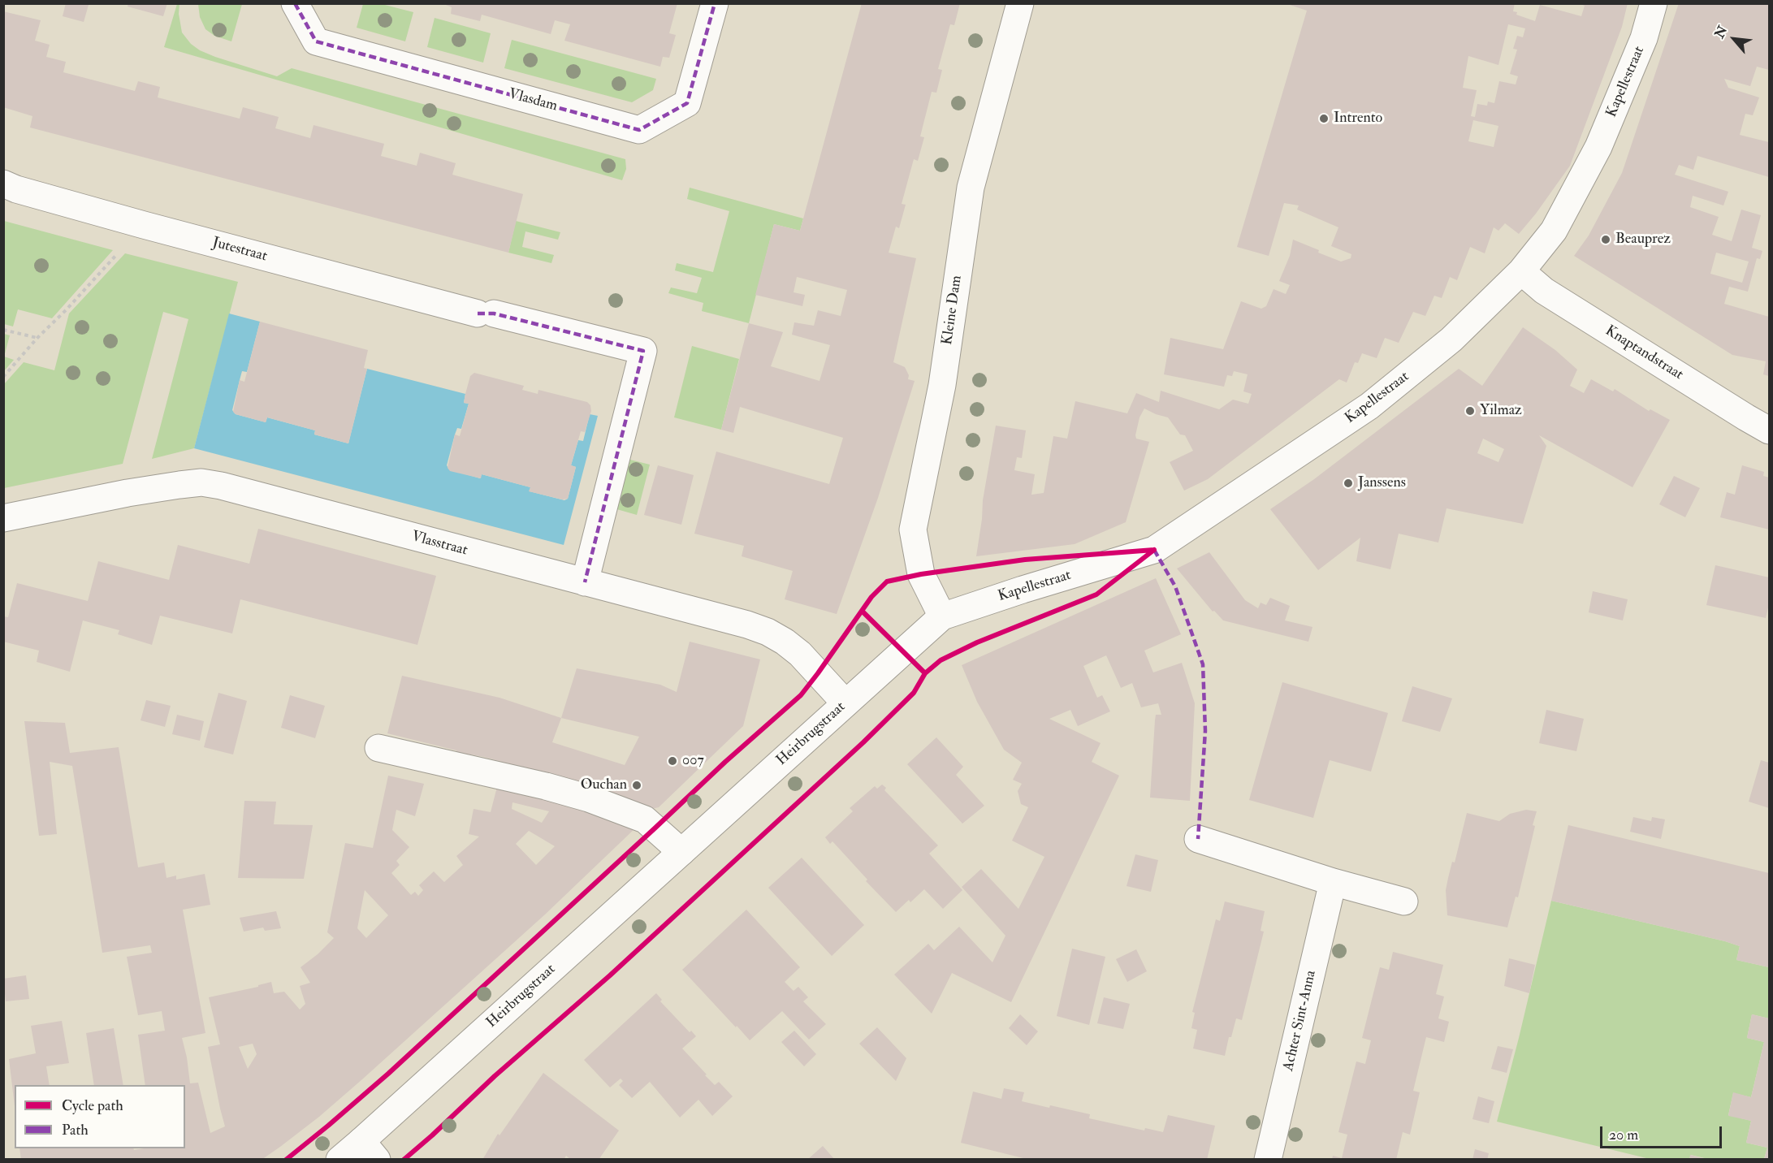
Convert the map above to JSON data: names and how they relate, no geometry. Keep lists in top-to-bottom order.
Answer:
{
  "streets": {
    "street": [
      "Kapellestraat",
      "Vlasdam",
      "Jutestraat",
      "Kleine Dam",
      "Knaptandstraat",
      "Vlasstraat",
      "Heirbrugstraat",
      "Achter Sint-Anna"
    ]
  },
  "crossings": [
    ["Kapellestraat", "Kleine Dam"],
    ["Kapellestraat", "Knaptandstraat"],
    ["Kapellestraat", "Heirbrugstraat"],
    ["Jutestraat", "Vlasstraat"],
    ["Kleine Dam", "Heirbrugstraat"],
    ["Vlasstraat", "Heirbrugstraat"]
  ],
  "places": [
    "Intrento",
    "Beauprez",
    "Yilmaz",
    "Janssens",
    "007",
    "Ouchan"
  ],
  "legend": ["Cycle path", "Path"],
  "scale_bar": "20 m",
  "north": "top left"
}
